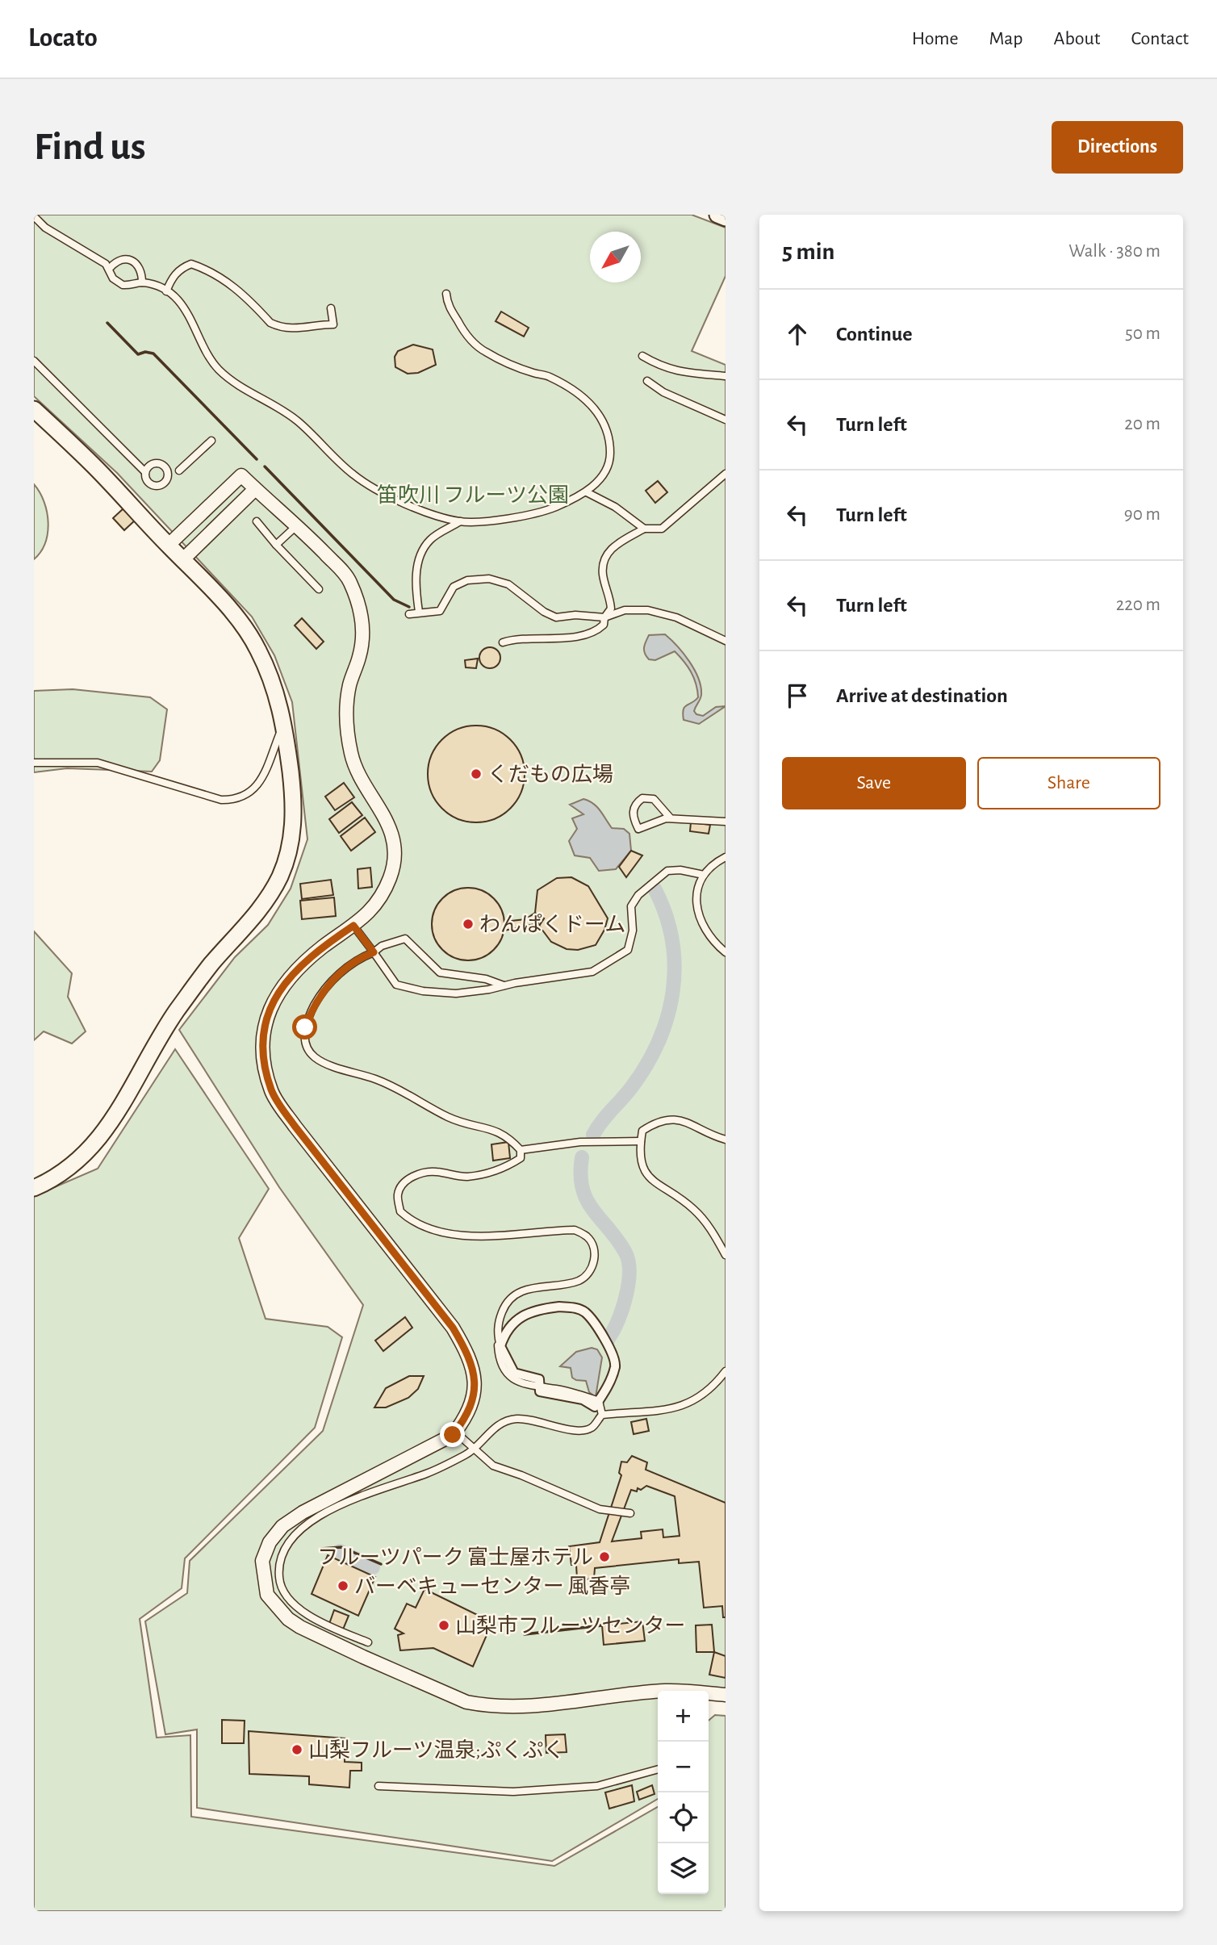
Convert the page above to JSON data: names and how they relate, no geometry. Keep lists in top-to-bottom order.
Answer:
{
  "parks": ["笛吹川 フルーツ公園"],
  "places": [
    "くだもの広場",
    "わんぱくドーム",
    "フルーツパーク 富士屋ホテル",
    "バーベキューセンター 風香亭",
    "山梨市フルーツセンター",
    "山梨フルーツ温泉;ぷくぷく"
  ],
  "north": "bottom left",
  "page": {
    "header": "Locato",
    "nav": [
      "Home",
      "Map",
      "About",
      "Contact"
    ],
    "buttons": [
      "Directions",
      ["Save", "Share"]
    ],
    "title": "Find us",
    "heading": ["5 min", "Walk · 380 m"],
    "list": [
      ["Continue", "50 m"],
      ["Turn left", "20 m"],
      ["Turn left", "90 m"],
      ["Turn left", "220 m"],
      "Arrive at destination"
    ],
    "map_buttons": ["+", "−"]
  }
}
